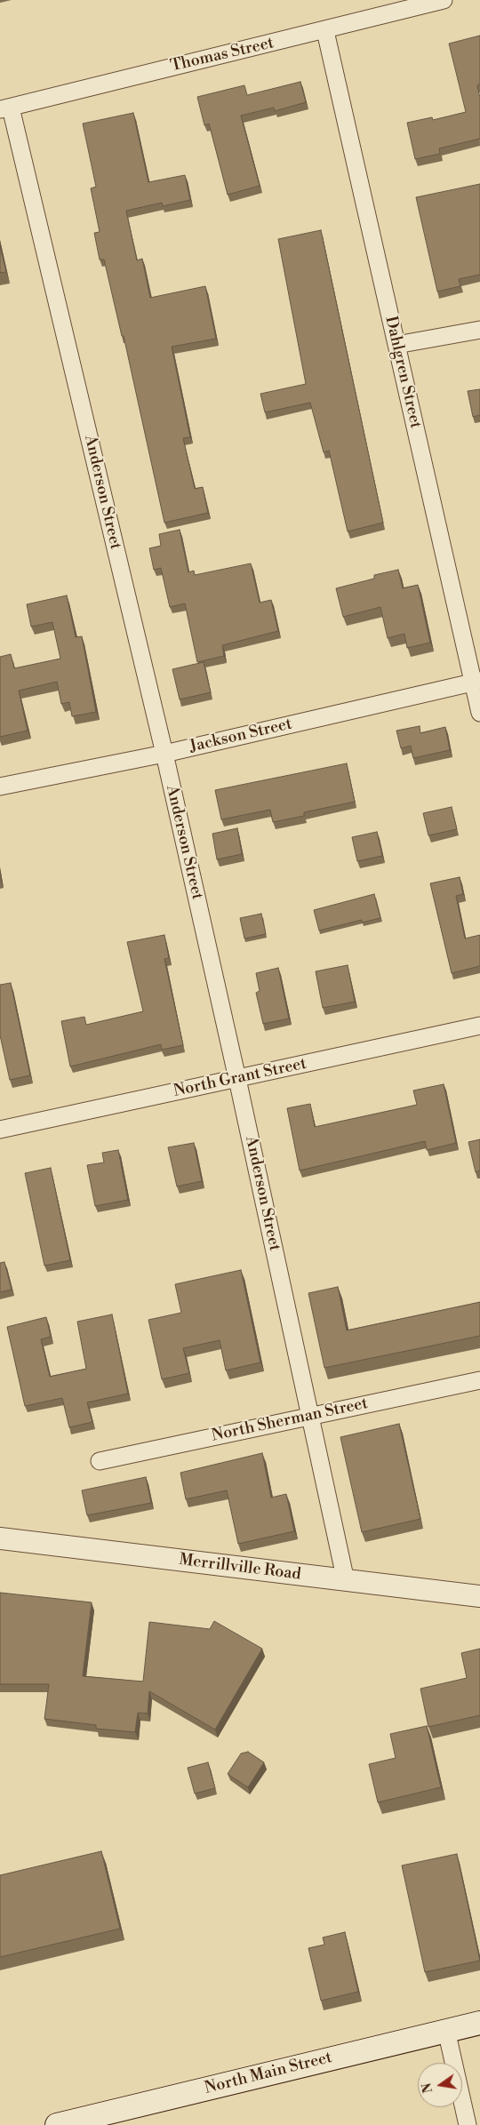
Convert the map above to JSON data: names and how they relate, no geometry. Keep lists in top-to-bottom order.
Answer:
{
  "streets": {
    "main road": ["North Main Street"],
    "street": [
      "Thomas Street",
      "Dahlgren Street",
      "Anderson Street",
      "Jackson Street",
      "North Grant Street",
      "North Sherman Street",
      "Merrillville Road"
    ]
  },
  "crossings": [
    ["Thomas Street", "Dahlgren Street"],
    ["Thomas Street", "Anderson Street"],
    ["Dahlgren Street", "Jackson Street"],
    ["Anderson Street", "Jackson Street"],
    ["Anderson Street", "North Grant Street"],
    ["Anderson Street", "North Sherman Street"],
    ["Anderson Street", "Merrillville Road"]
  ],
  "north": "left"
}
